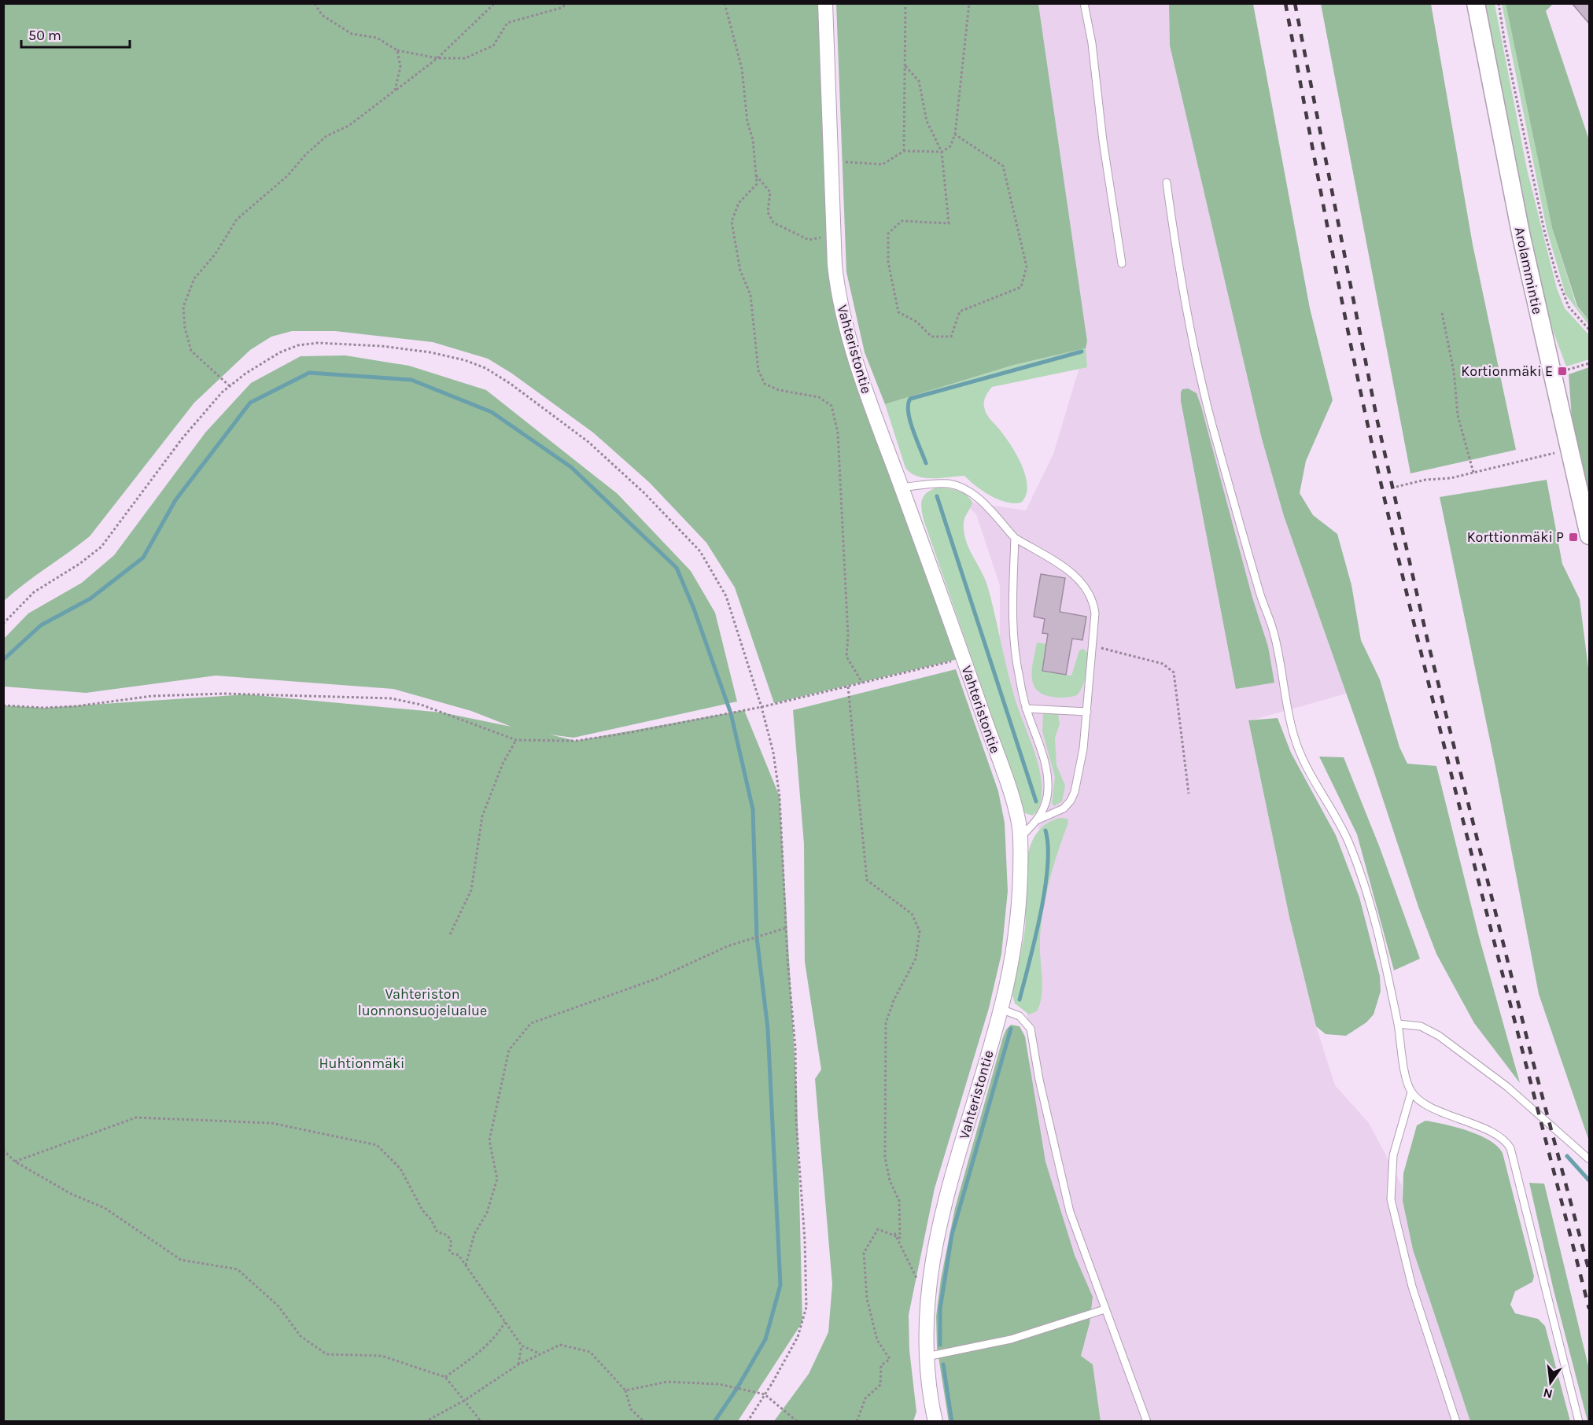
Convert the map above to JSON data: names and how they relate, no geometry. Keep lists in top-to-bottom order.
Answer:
{
  "streets": {
    "street": ["Arolammintie", "Vahteristontie"]
  },
  "parks": ["Vahteriston luonnonsuojelualue", "Huhtionmäki"],
  "places": {
    "transit": ["Kortionmäki E", "Korttionmäki P"]
  },
  "scale_bar": "50 m",
  "north": "bottom"
}
